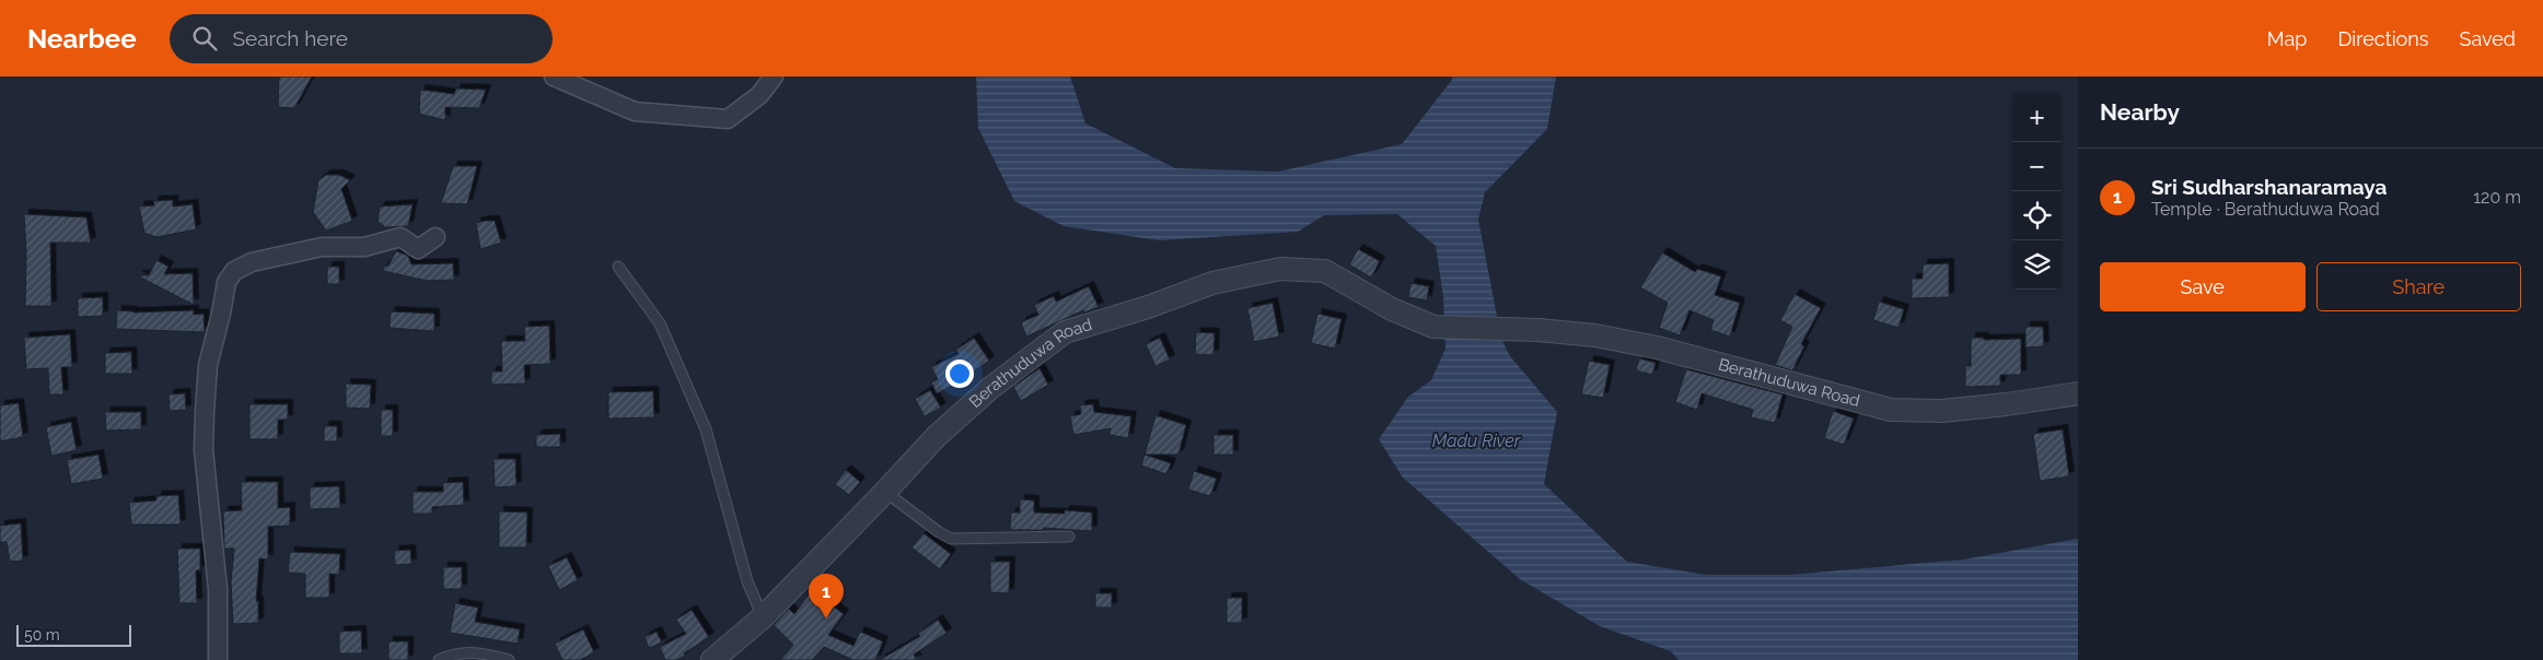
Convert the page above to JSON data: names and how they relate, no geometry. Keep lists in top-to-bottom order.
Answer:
{
  "streets": {
    "street": ["Berathuduwa Road"]
  },
  "water": ["Madu River"],
  "scale_bar": "50 m",
  "page": {
    "header": "Nearbee",
    "search": "Search here",
    "nav": ["Map", "Directions", "Saved"],
    "heading": "Nearby",
    "map_buttons": ["+", "−"],
    "list": [
      {
        "mark": "1",
        "name": "Sri Sudharshanaramaya",
        "note": "Temple · Berathuduwa Road",
        "value": "120 m"
      }
    ],
    "buttons": ["Save", "Share"],
    "pins": "1",
    "scale": "50 m"
  }
}
